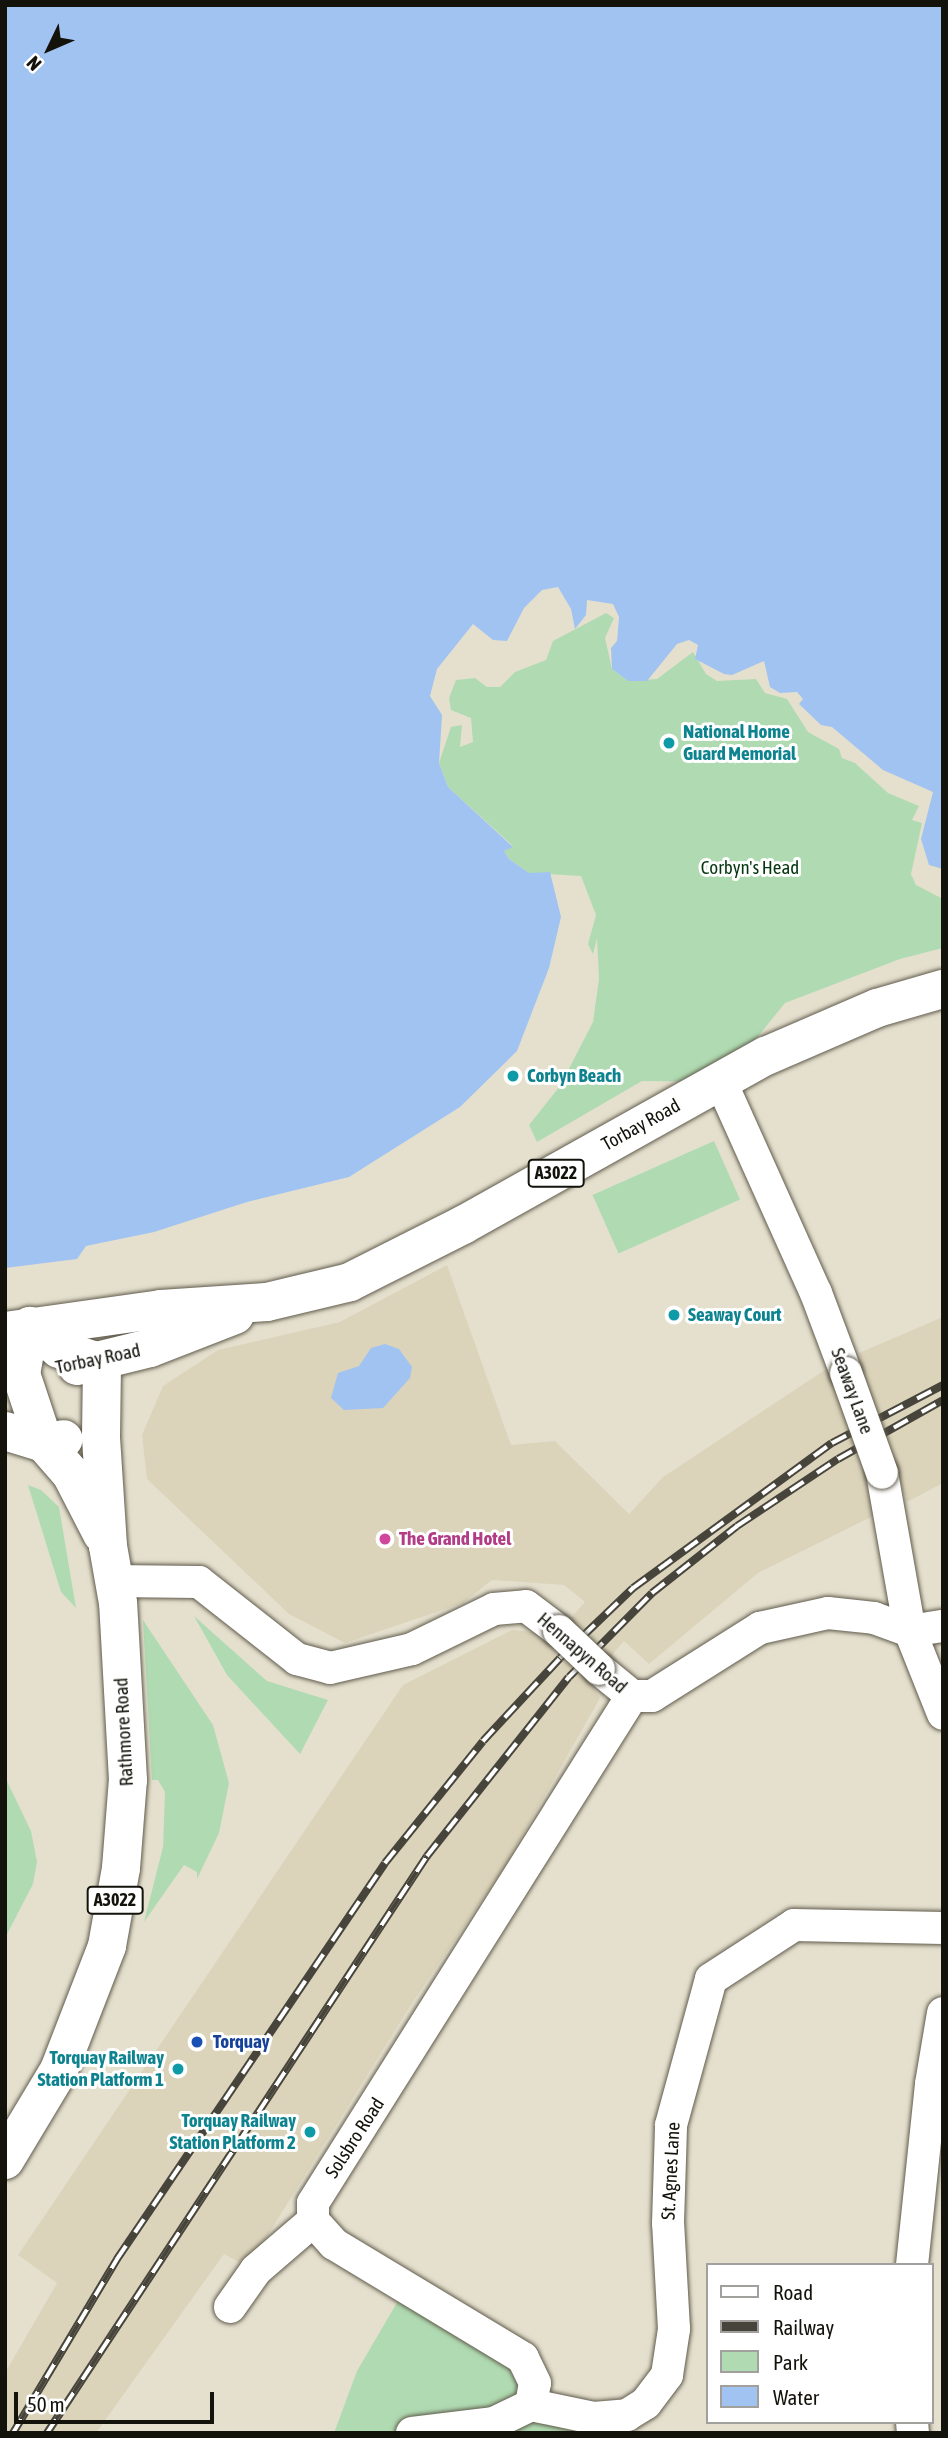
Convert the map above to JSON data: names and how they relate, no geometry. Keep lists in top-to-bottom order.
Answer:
{
  "streets": {
    "main road": ["Torbay Road", "A3022", "Rathmore Road"],
    "street": [
      "Seaway Lane",
      "Hennapyn Road",
      "Solsbro Road",
      "St. Agnes Lane"
    ]
  },
  "crossings": [
    ["Torbay Road", "A3022"],
    ["Torbay Road", "Seaway Lane"],
    ["Torbay Road", "Rathmore Road"],
    ["A3022", "Hennapyn Road"],
    ["A3022", "Rathmore Road"],
    ["Seaway Lane", "Hennapyn Road"],
    ["Hennapyn Road", "Rathmore Road"],
    ["Hennapyn Road", "Solsbro Road"]
  ],
  "parks": ["Corbyn's Head"],
  "places": [
    "National Home Guard Memorial",
    "Corbyn Beach",
    "Seaway Court",
    "The Grand Hotel",
    "Torquay",
    "Torquay Railway Station Platform 1",
    "Torquay Railway Station Platform 2"
  ],
  "legend": [
    "Road",
    "Railway",
    "Park",
    "Water"
  ],
  "scale_bar": "50 m",
  "north": "bottom left"
}
